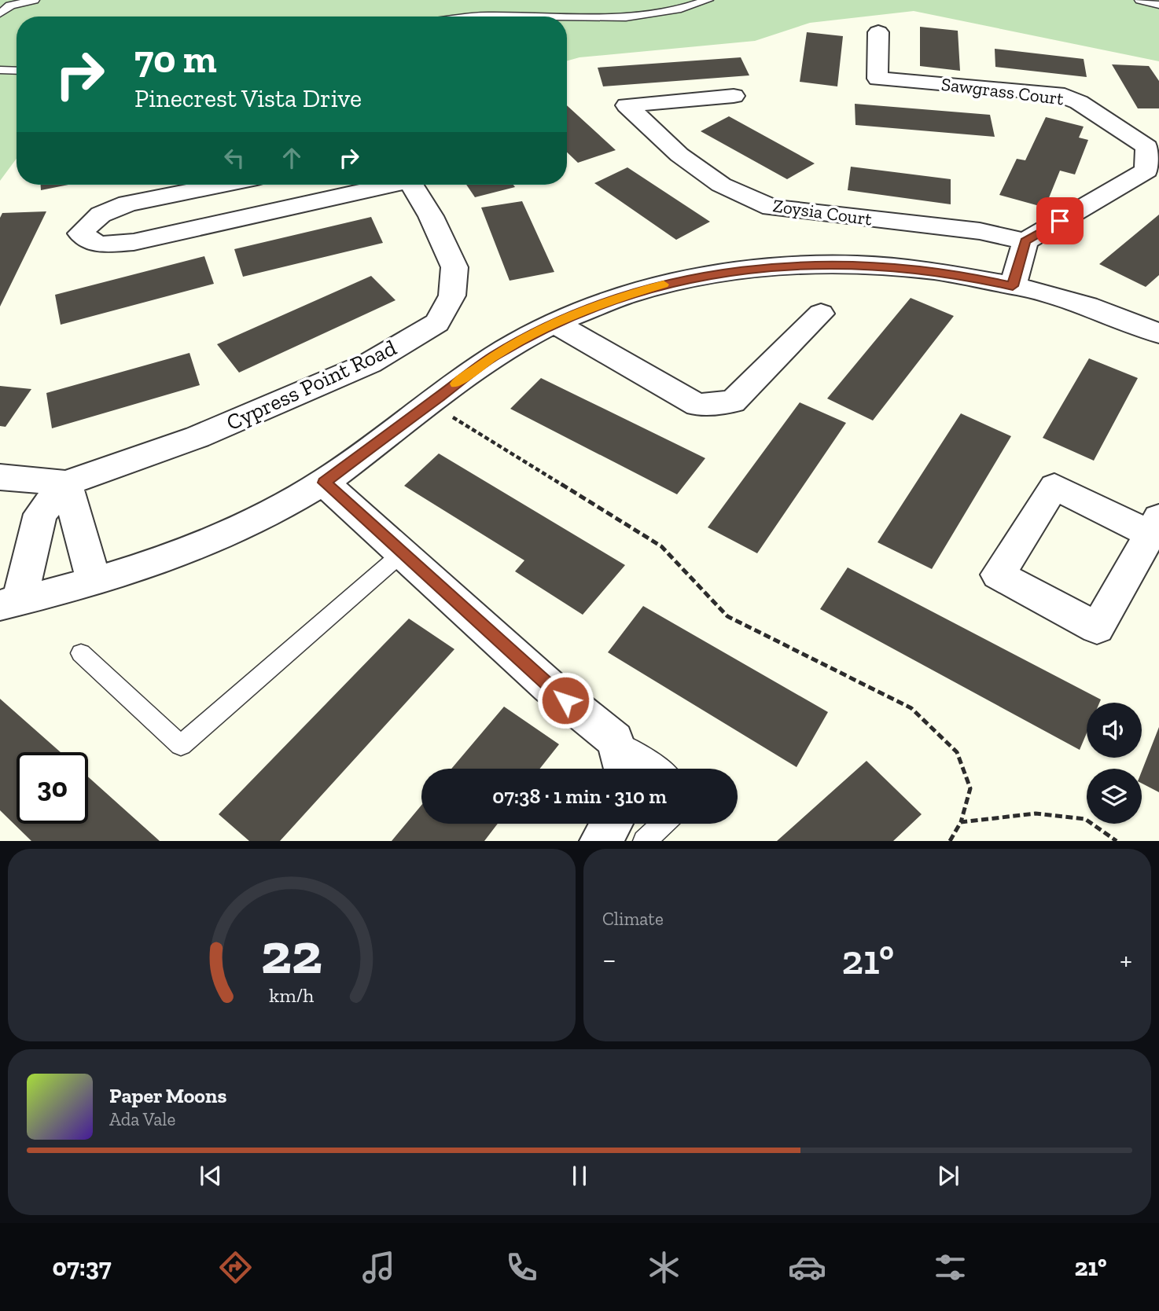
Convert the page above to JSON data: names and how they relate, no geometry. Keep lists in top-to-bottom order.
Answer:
{
  "streets": {
    "street": ["Sawgrass Court", "Zoysia Court", "Cypress Point Road"]
  },
  "crossings": [
    ["Sawgrass Court", "Zoysia Court"]
  ],
  "page": {
    "turn": ["70 m", "Pinecrest Vista Drive"],
    "limit": "30",
    "trip": "07:38 · 1 min · 310 m",
    "tile": "Climate",
    "heat": ["−", "21°", "+"],
    "song": ["Paper Moons", "Ada Vale"],
    "tabs": ["07:37", "21°"],
    "gauge": ["22", "km/h"]
  }
}
